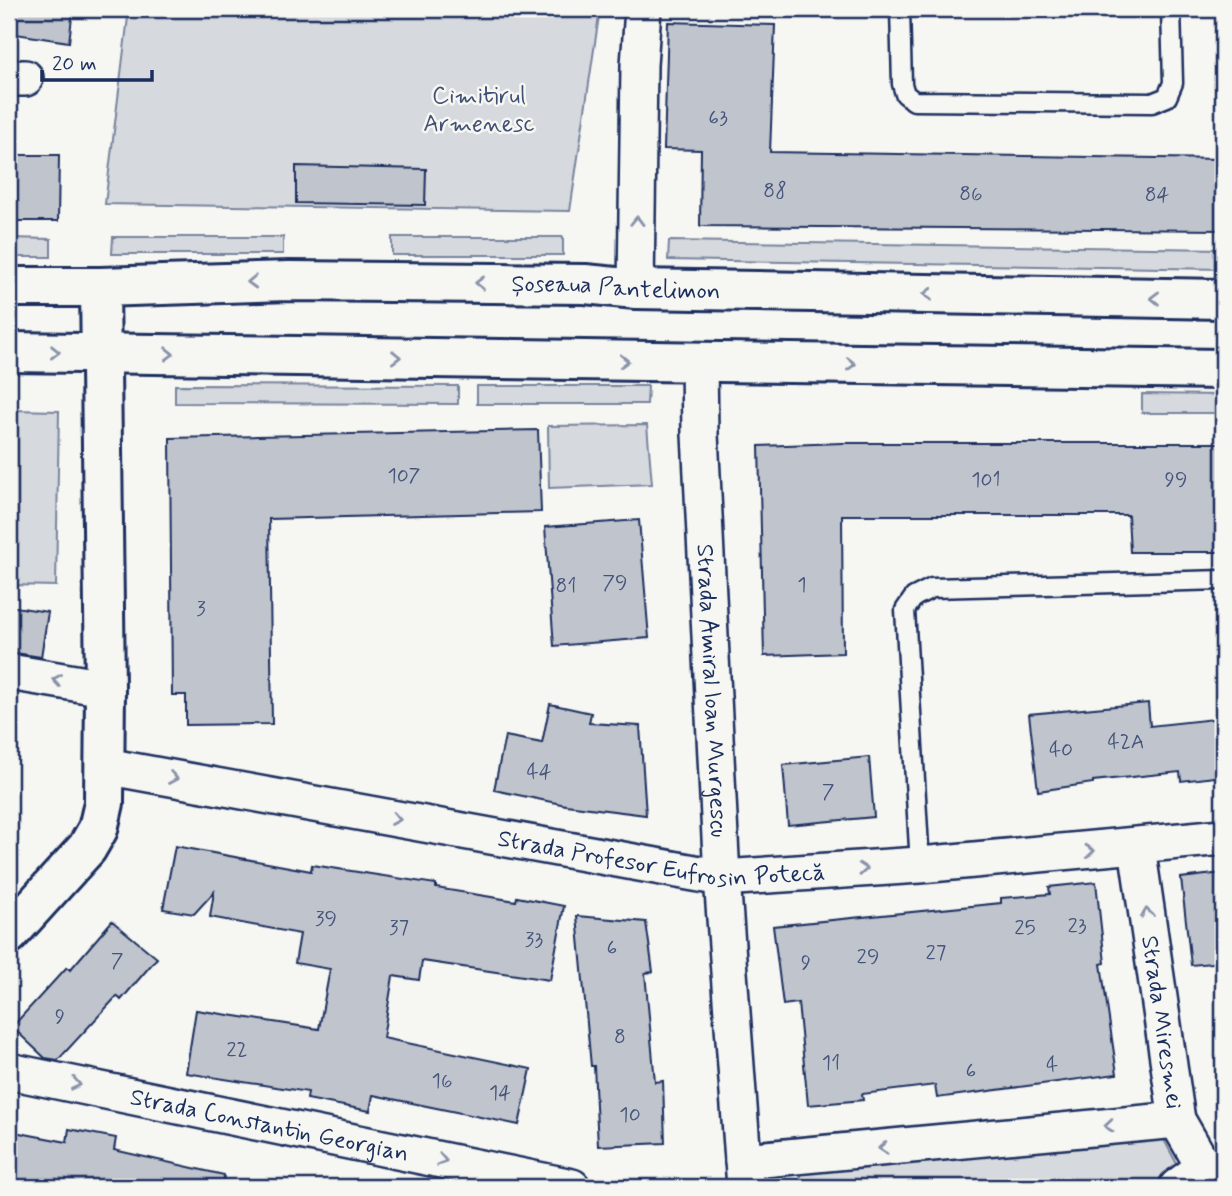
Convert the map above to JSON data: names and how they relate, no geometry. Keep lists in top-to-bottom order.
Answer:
{
  "streets": {
    "main road": ["Șoseaua Pantelimon"],
    "street": [
      "Strada Amiral Ioan Murgescu",
      "Strada Profesor Eufrosin Potecă",
      "Strada Miresmei",
      "Strada Constantin Georgian"
    ]
  },
  "crossings": [
    ["Strada Amiral Ioan Murgescu", "Strada Profesor Eufrosin Potecă"],
    ["Strada Profesor Eufrosin Potecă", "Strada Miresmei"]
  ],
  "one_way": ["Strada Miresmei", "Strada Constantin Georgian"],
  "parks": ["Cimitirul Armenesc"],
  "house_numbers": [
    "63",
    "88",
    "86",
    "84",
    "107",
    "101",
    "99",
    "79",
    "1",
    "81",
    "3",
    "42A",
    "40",
    "44",
    "7",
    "39",
    "23",
    "37",
    "25",
    "33",
    "6",
    "27",
    "29",
    "7",
    "9",
    "9",
    "8",
    "22",
    "11",
    "4",
    "6",
    "16",
    "14",
    "10"
  ],
  "scale_bar": "20 m"
}
